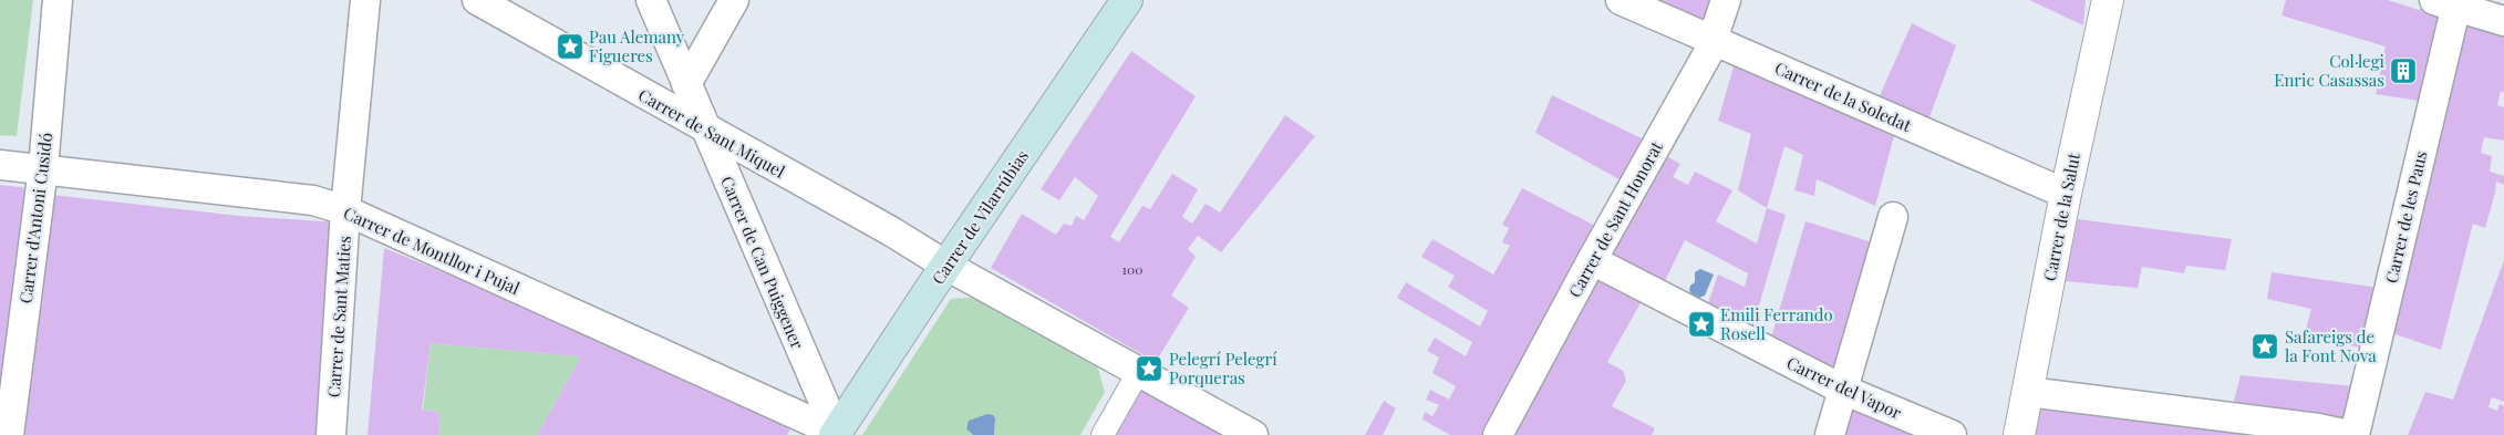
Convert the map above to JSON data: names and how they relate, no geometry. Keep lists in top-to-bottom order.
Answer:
{
  "streets": {
    "main road": ["Carrer de Vilarrúbias"],
    "street": [
      "Carrer de la Soledat",
      "Carrer de Sant Miquel",
      "Carrer de la Salut",
      "Carrer de les Paus",
      "Carrer d'Antoni Cusidó",
      "Carrer de Sant Honorat",
      "Carrer de Montllor i Pujal",
      "Carrer de Can Puiggener",
      "Carrer de Sant Maties",
      "Carrer del Vapor"
    ]
  },
  "crossings": [
    ["Carrer de la Soledat", "Carrer de la Salut"],
    ["Carrer de la Soledat", "Carrer de Sant Honorat"],
    ["Carrer de Sant Miquel", "Carrer de Vilarrúbias"],
    ["Carrer de Sant Miquel", "Carrer de Can Puiggener"],
    ["Carrer de Vilarrúbias", "Carrer de Montllor i Pujal"],
    ["Carrer de Vilarrúbias", "Carrer de Can Puiggener"],
    ["Carrer d'Antoni Cusidó", "Carrer de Montllor i Pujal"],
    ["Carrer de Sant Honorat", "Carrer del Vapor"],
    ["Carrer de Montllor i Pujal", "Carrer de Can Puiggener"],
    ["Carrer de Montllor i Pujal", "Carrer de Sant Maties"]
  ],
  "places": {
    "place": [
      "Pau Alemany Figueres",
      "Emili Ferrando Rosell",
      "Safareigs de la Font Nova",
      "Pelegrí Pelegrí Porqueras"
    ],
    "building": ["Col·legi Enric Casassas"]
  },
  "house_numbers": ["100"]
}
